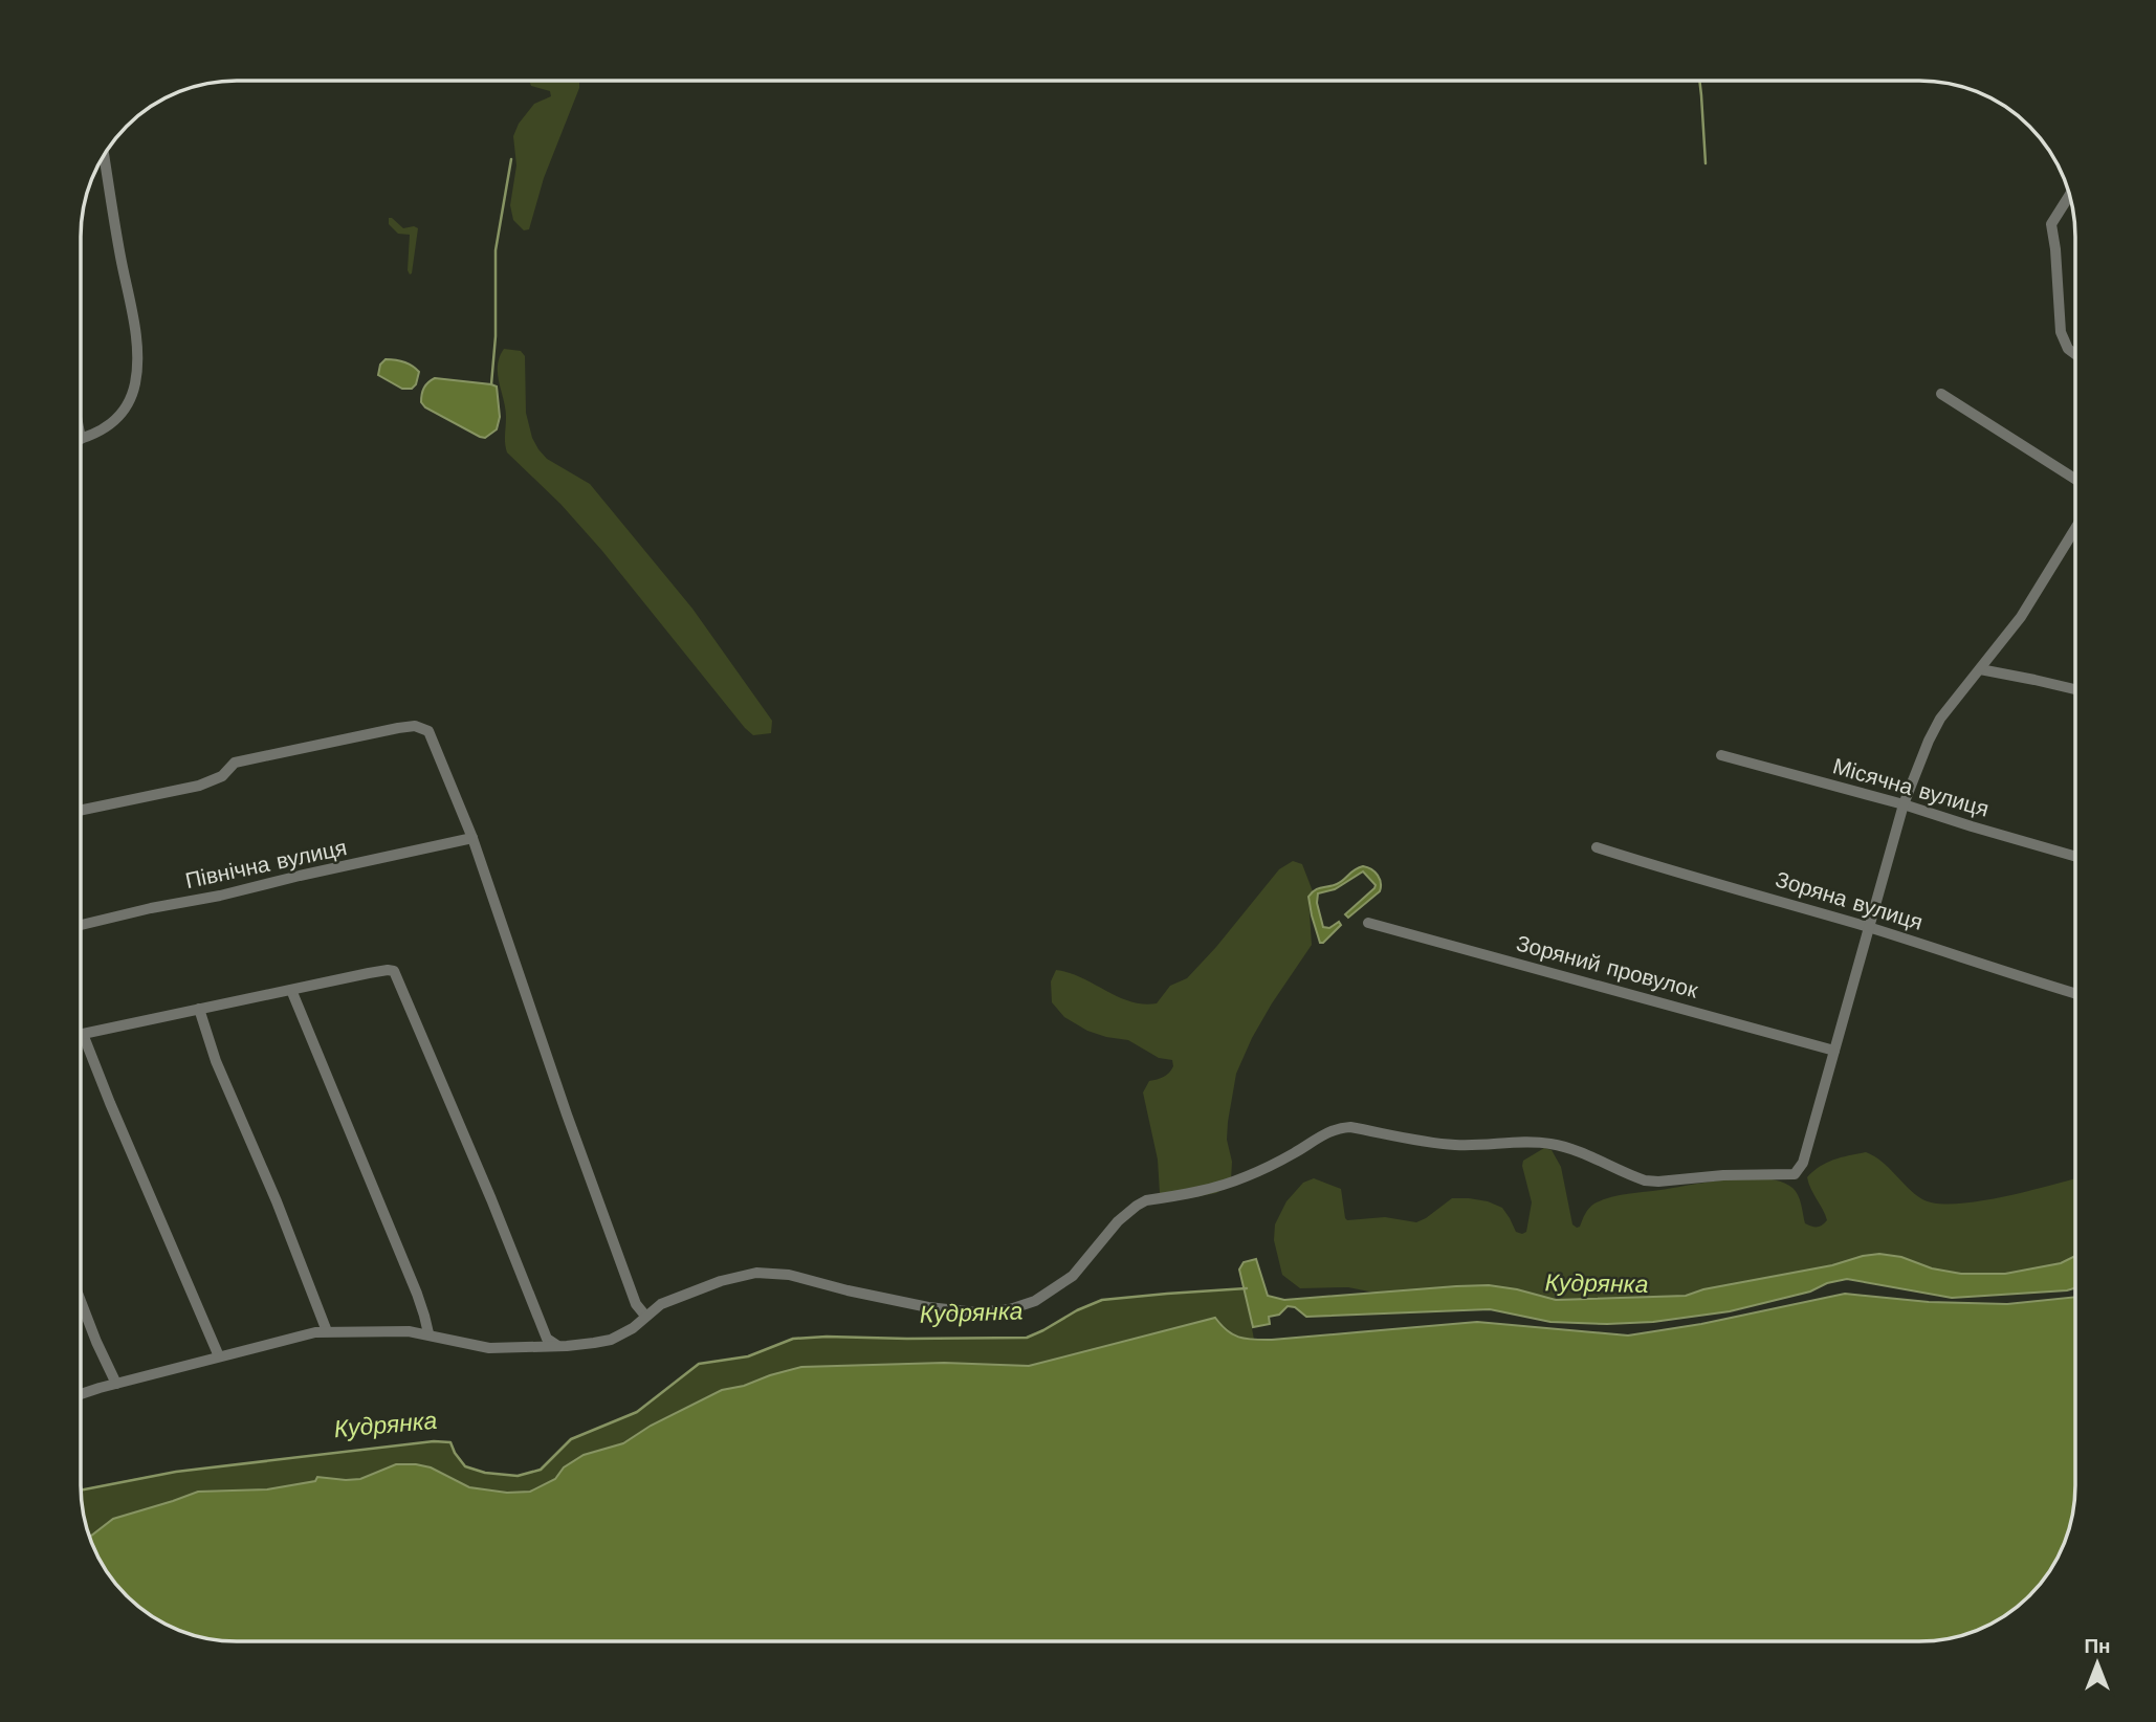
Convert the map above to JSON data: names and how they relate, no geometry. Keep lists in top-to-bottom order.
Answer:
{
  "streets": {
    "street": [
      "Місячна вулиця",
      "Північна вулиця",
      "Зоряна вулиця",
      "Зоряний провулок"
    ]
  },
  "water": ["Кудрянка"],
  "north": "top"
}
